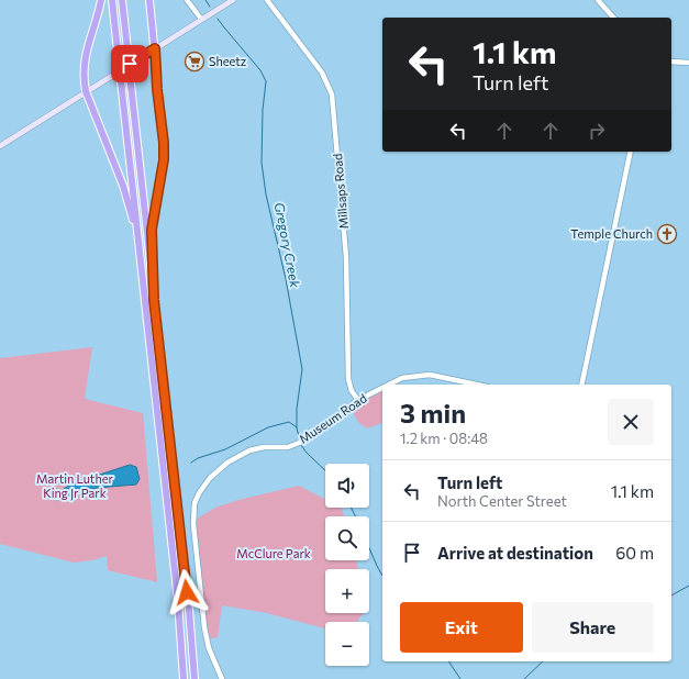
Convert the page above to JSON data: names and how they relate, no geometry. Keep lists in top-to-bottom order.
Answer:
{
  "streets": {
    "street": ["Millsaps Road", "Museum Road"]
  },
  "crossings": [
    ["Millsaps Road", "Museum Road"]
  ],
  "water": ["Gregory Creek"],
  "parks": ["Martin Luther King Jr Park", "McClure Park"],
  "places": {
    "supermarket": ["Sheetz"],
    "church": ["Temple Church"]
  },
  "page": {
    "turn": ["1.1 km", "Turn left"],
    "heading": ["3 min", "1.2 km · 08:48"],
    "list": [
      {
        "name": "Turn left",
        "note": "North Center Street",
        "value": "1.1 km"
      },
      {
        "name": "Arrive at destination",
        "value": "60 m"
      }
    ],
    "map_buttons": ["+", "−"],
    "buttons": ["Exit", "Share"]
  }
}
